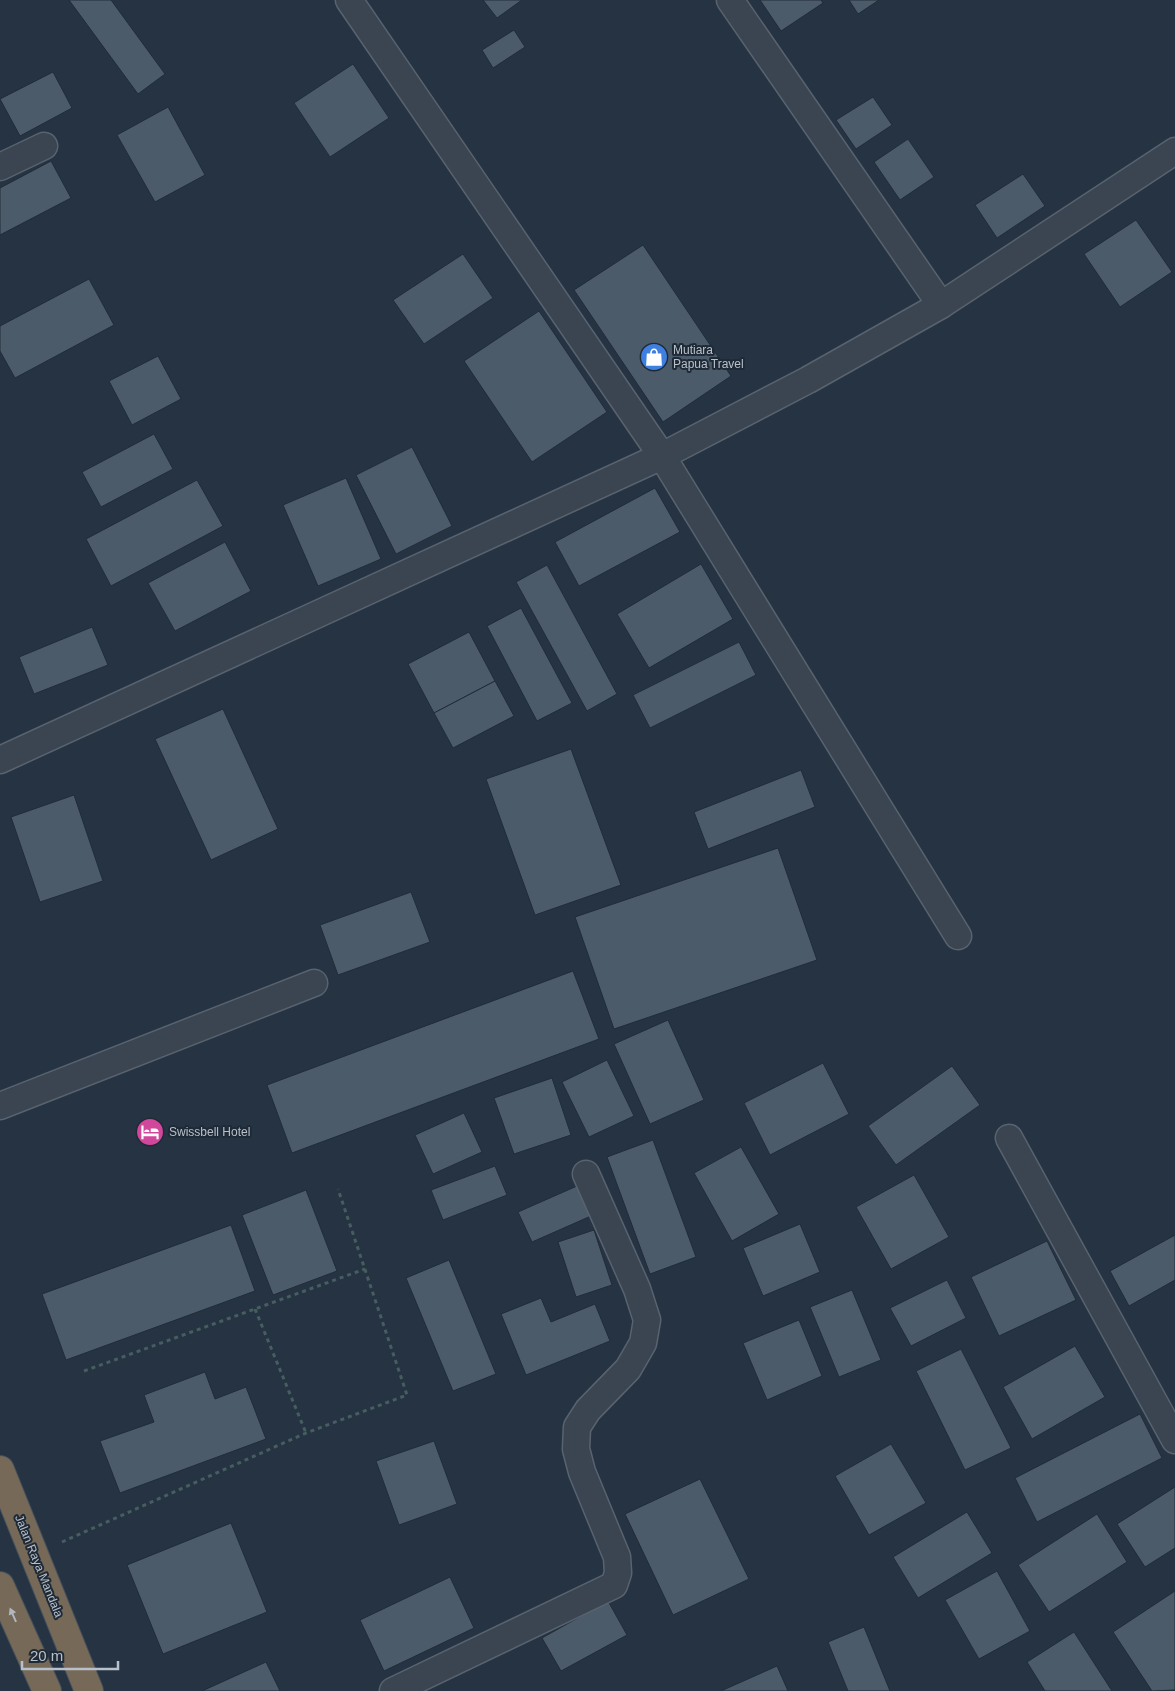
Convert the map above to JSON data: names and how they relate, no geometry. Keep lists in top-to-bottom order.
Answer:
{
  "streets": {
    "highway": ["Jalan Raya Mandala"]
  },
  "places": {
    "shop": ["Mutiara Papua Travel"],
    "hotel": ["Swissbell Hotel"]
  },
  "scale_bar": "20 m"
}
